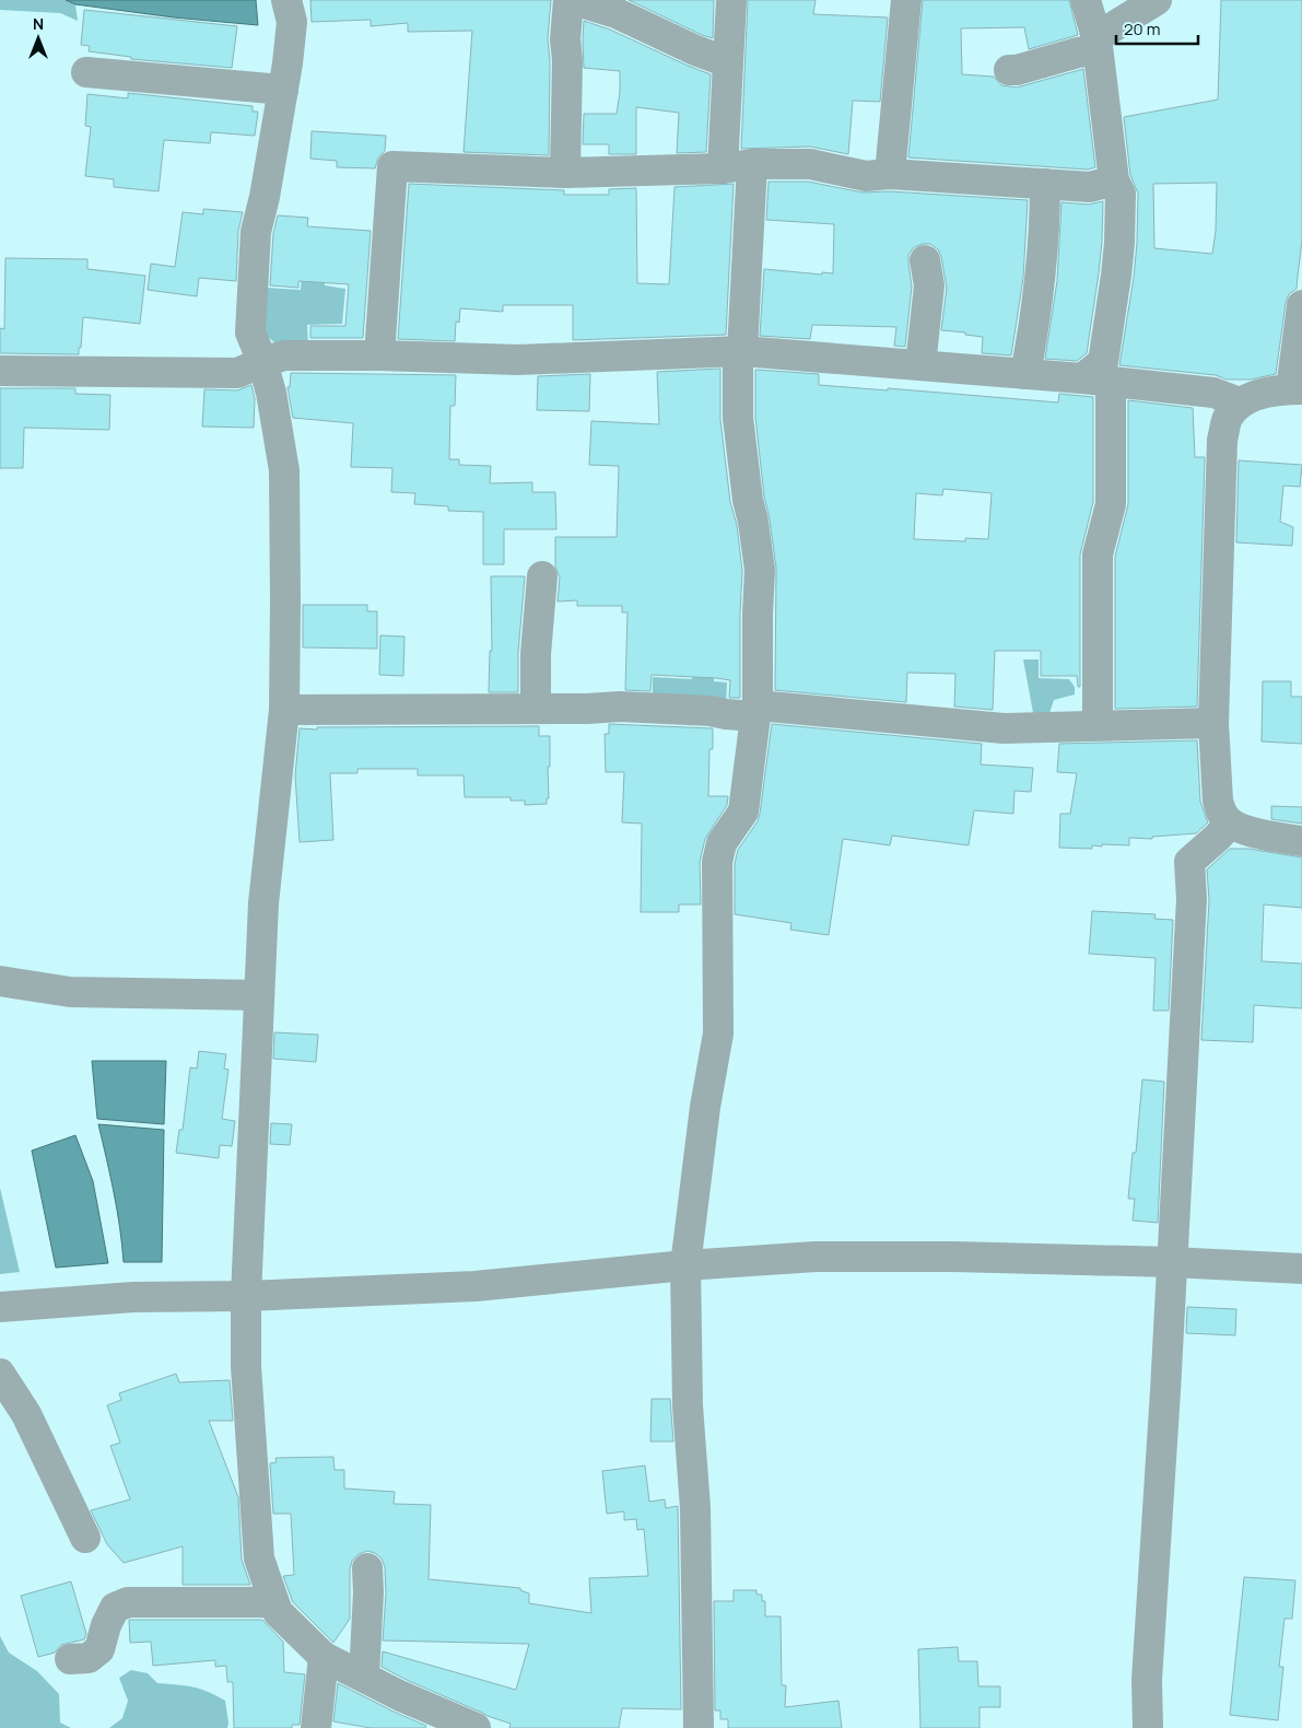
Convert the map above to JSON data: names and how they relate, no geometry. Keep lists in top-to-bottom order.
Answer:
{
  "scale_bar": "20 m",
  "north": "top"
}
